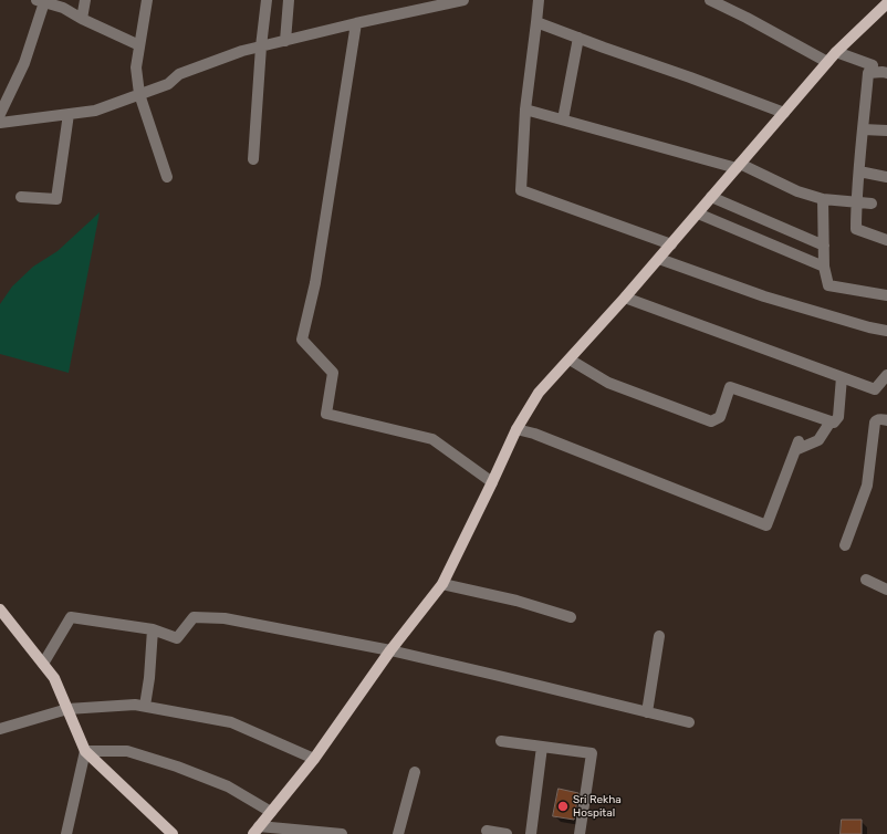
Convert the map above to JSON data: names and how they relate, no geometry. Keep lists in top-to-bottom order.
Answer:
{
  "places": ["Sri Rekha Hospital"]
}
